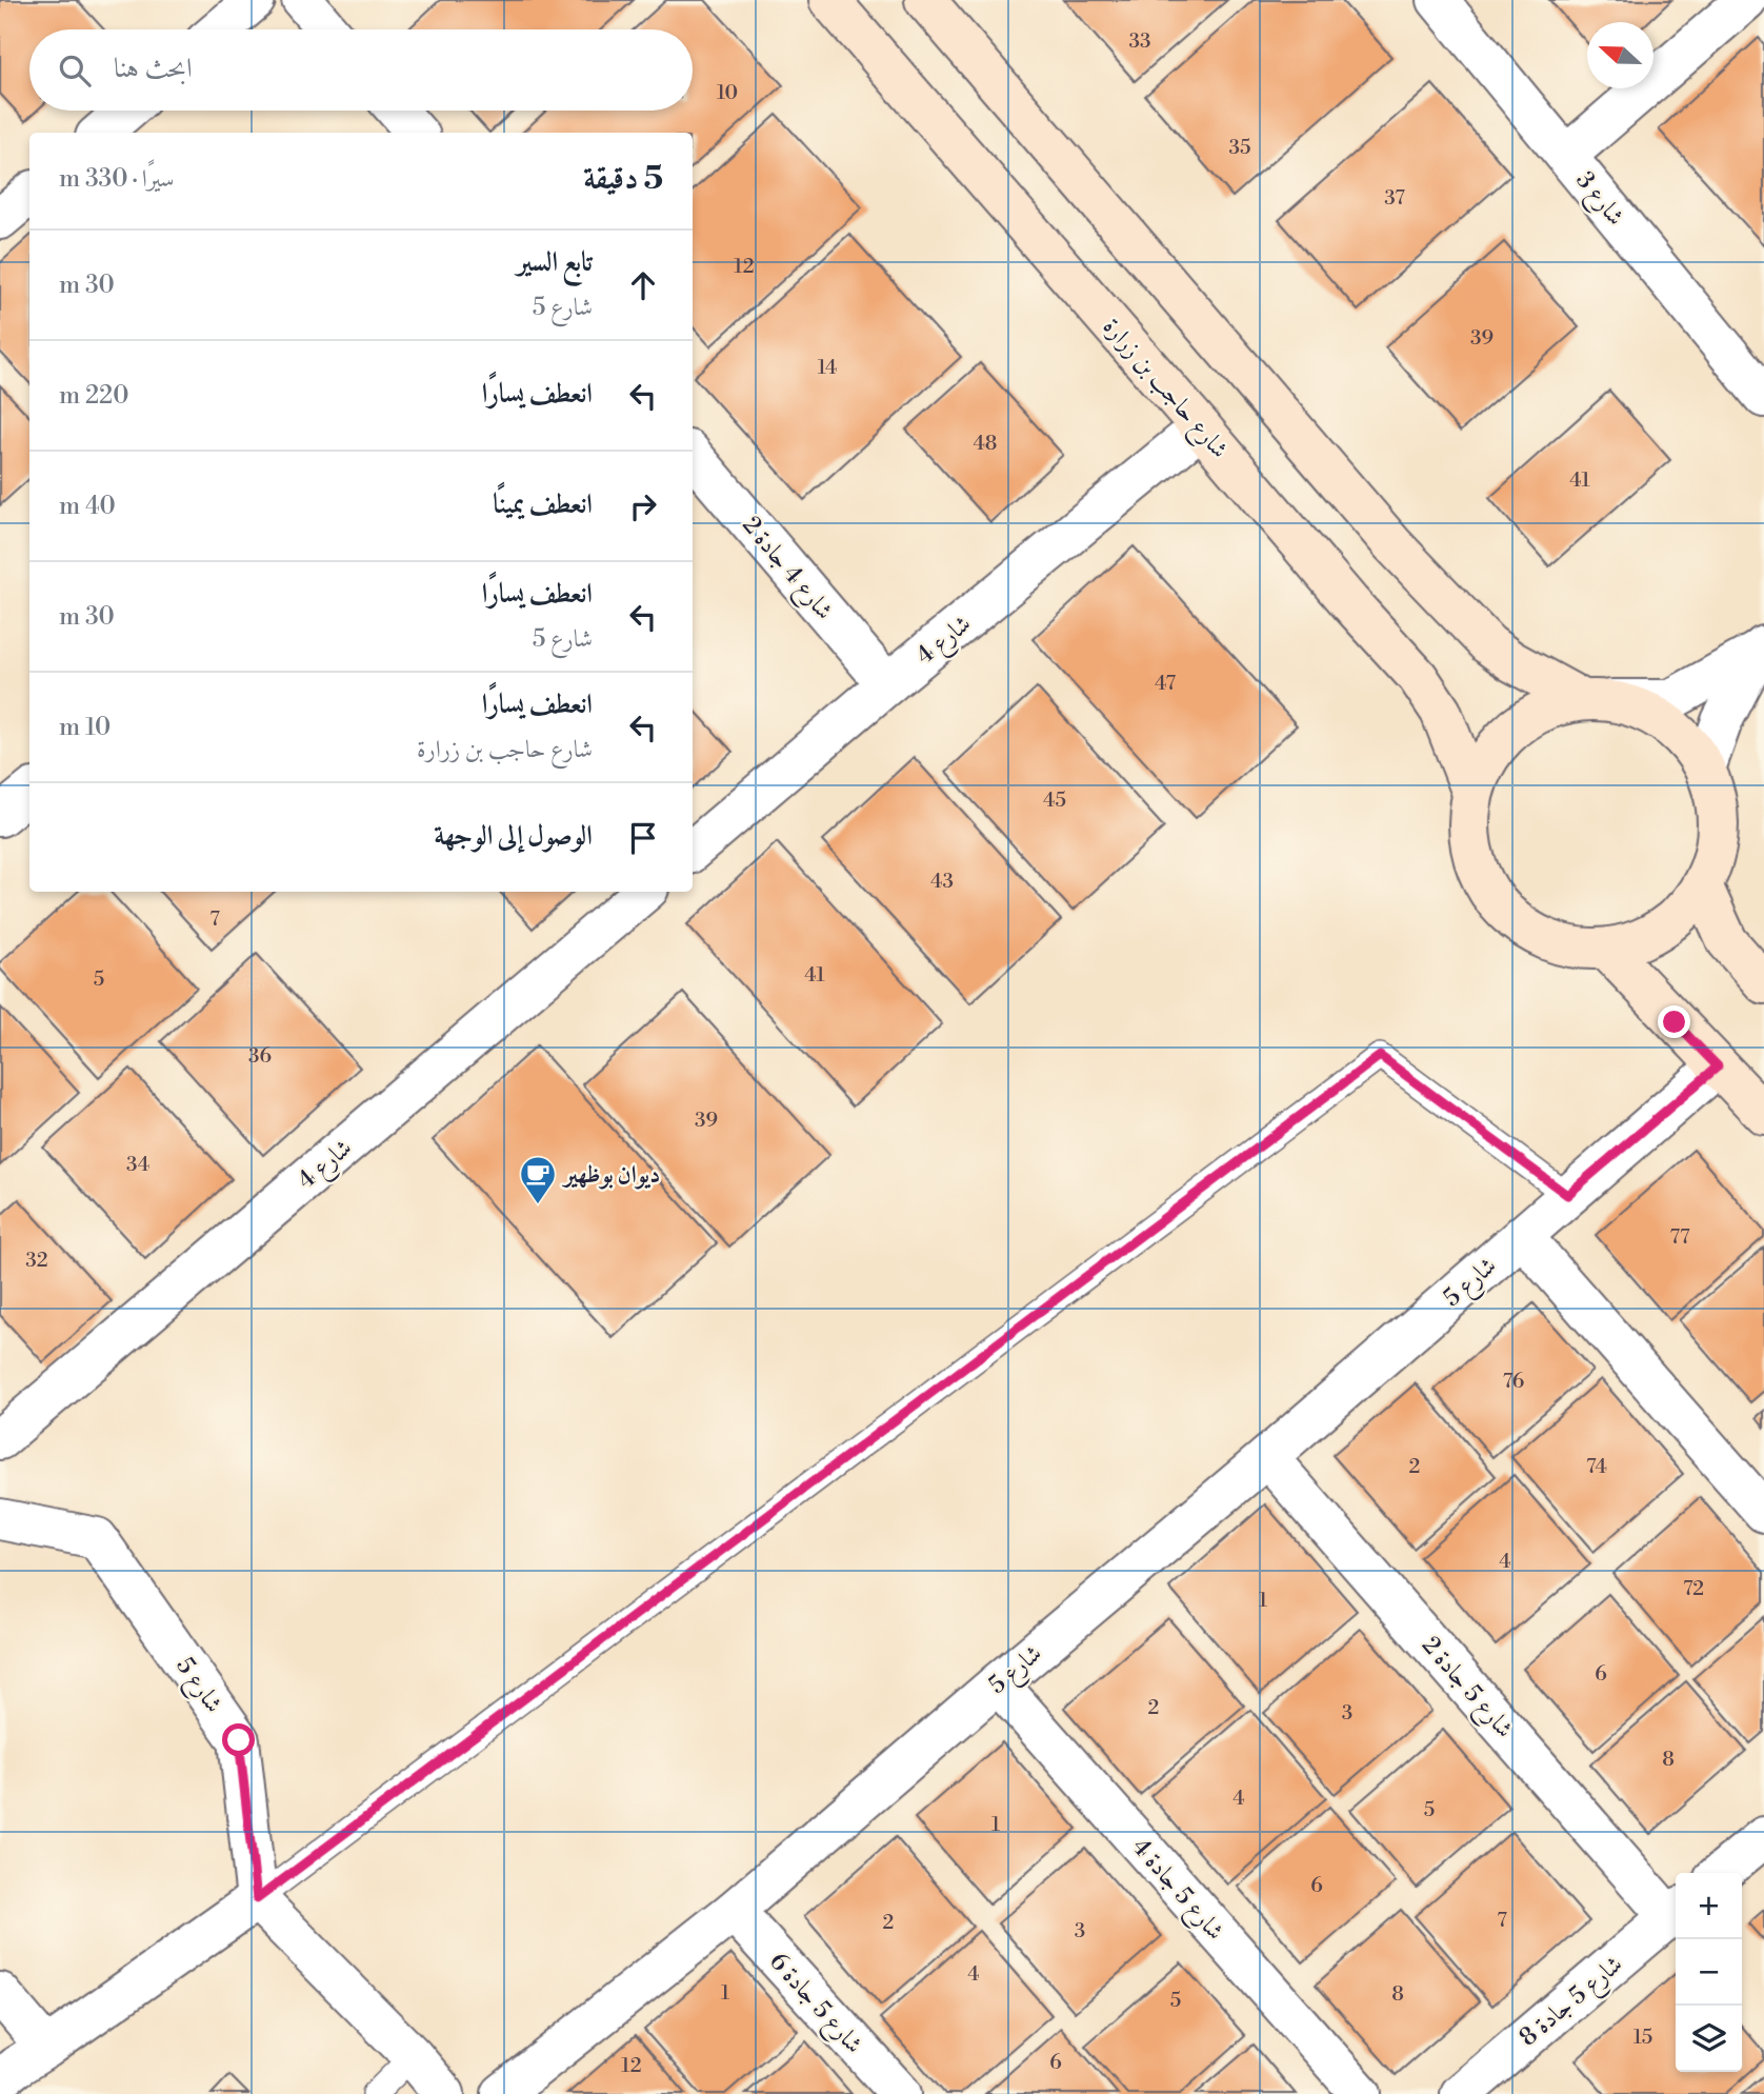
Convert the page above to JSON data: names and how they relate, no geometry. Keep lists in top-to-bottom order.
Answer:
{
  "streets": {
    "street": [
      "شارع 3",
      "شارع حاجب بن زرارة",
      "شارع 4 جادة 2",
      "شارع 4",
      "شارع 5",
      "شارع 5 جادة 2",
      "شارع 5 جادة 4",
      "شارع 5 جادة 8",
      "شارع 5 جادة 6"
    ]
  },
  "crossings": [
    ["شارع حاجب بن زرارة", "شارع 4"],
    ["شارع 4 جادة 2", "شارع 4"],
    ["شارع 5", "شارع 5 جادة 2"],
    ["شارع 5", "شارع 5 جادة 4"],
    ["شارع 5", "شارع 5 جادة 6"],
    ["شارع 5 جادة 2", "شارع 5 جادة 8"]
  ],
  "places": {
    "cafe": ["ديوان بوظهير"]
  },
  "house_numbers": [
    "33",
    "10",
    "35",
    "37",
    "12",
    "39",
    "14",
    "48",
    "41",
    "47",
    "45",
    "43",
    "7",
    "41",
    "5",
    "36",
    "39",
    "34",
    "77",
    "32",
    "76",
    "2",
    "74",
    "4",
    "72",
    "1",
    "6",
    "2",
    "3",
    "8",
    "4",
    "5",
    "1",
    "6",
    "7",
    "2",
    "3",
    "4",
    "1",
    "8",
    "5",
    "15",
    "6",
    "12"
  ],
  "north": "left",
  "page": {
    "search": "ابحث هنا",
    "heading": ["5 دقيقة", "سيرًا · 330 m"],
    "list": [
      ["تابع السير", "شارع 5", "30 m"],
      ["انعطف يسارًا", "220 m"],
      ["انعطف يمينًا", "40 m"],
      ["انعطف يسارًا", "شارع 5", "30 m"],
      ["انعطف يسارًا", "شارع حاجب بن زرارة", "10 m"],
      "الوصول إلى الوجهة"
    ],
    "map_buttons": ["+", "−"]
  }
}
